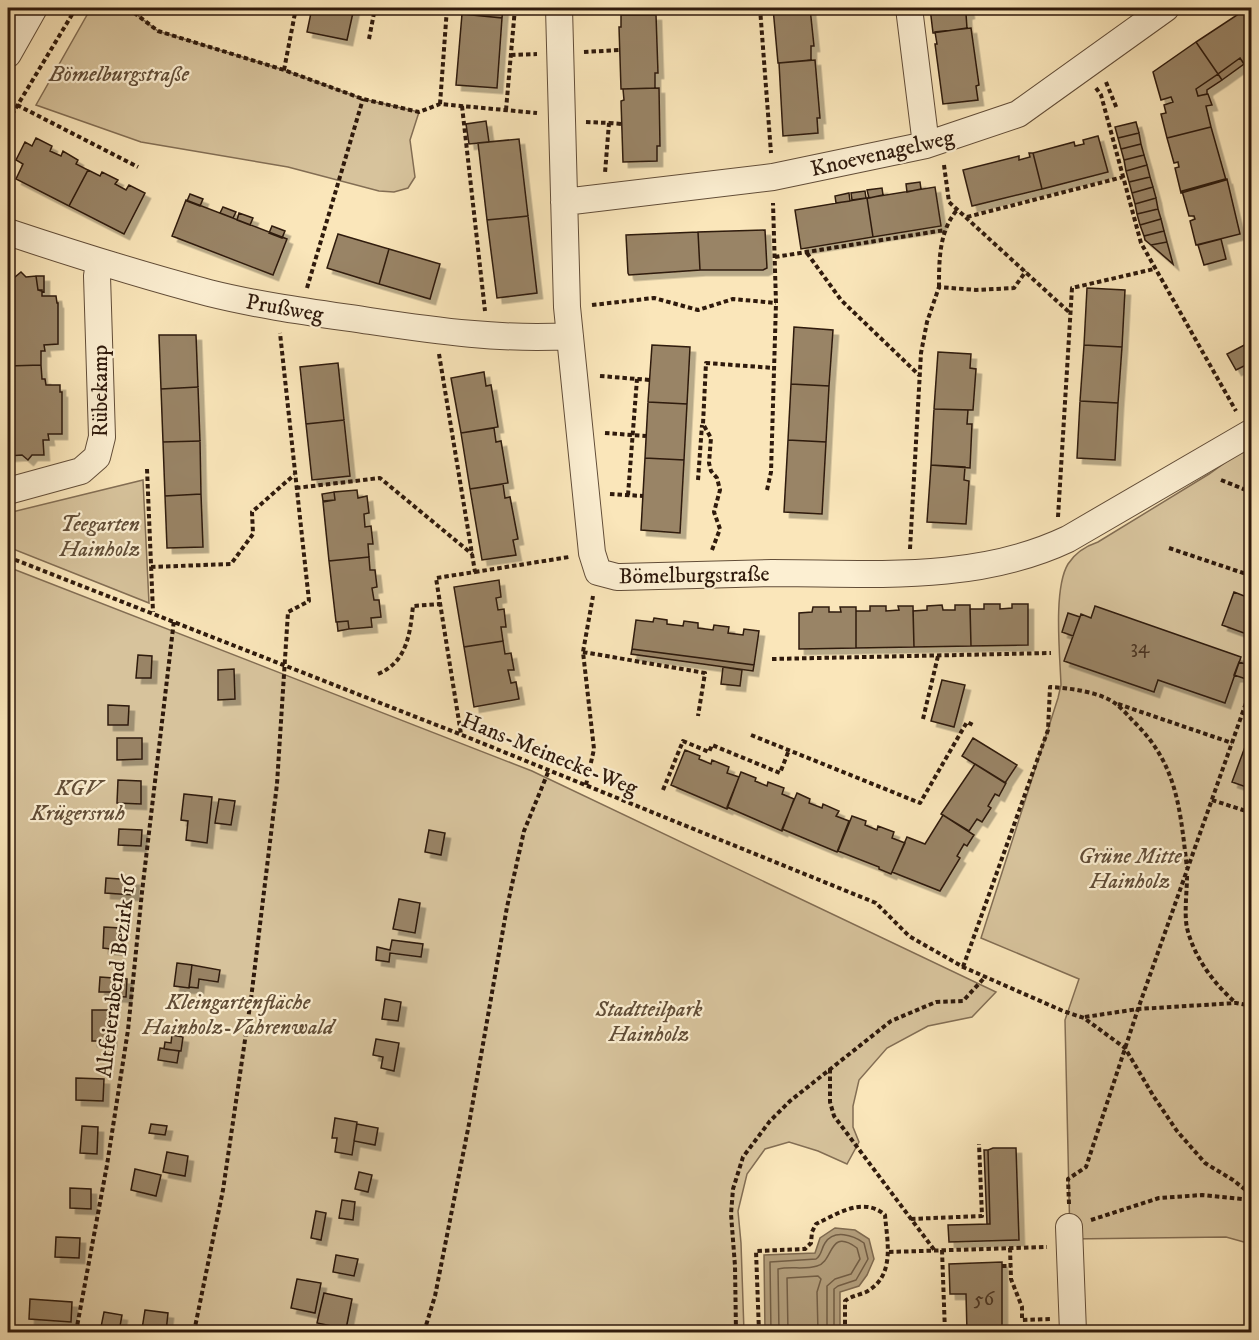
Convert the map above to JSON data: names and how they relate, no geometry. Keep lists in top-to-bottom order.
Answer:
{
  "streets": {
    "street": [
      "Knoevenagelweg",
      "Prußweg",
      "Rübekamp",
      "Bömelburgstraße"
    ],
    "path": ["Hans-Meinecke-Weg", "Altfeierabend Bezirk 16"]
  },
  "crossings": [
    ["Knoevenagelweg", "Bömelburgstraße"],
    ["Prußweg", "Rübekamp"],
    ["Prußweg", "Bömelburgstraße"],
    ["Hans-Meinecke-Weg", "Altfeierabend Bezirk 16"]
  ],
  "parks": [
    "Bömelburgstraße",
    "Teegarten Hainholz",
    "KGV Krügersruh",
    "Grüne Mitte Hainholz",
    "Kleingartenfläche Hainholz-Vahrenwald",
    "Stadtteilpark Hainholz"
  ],
  "house_numbers": ["34", "56"]
}
